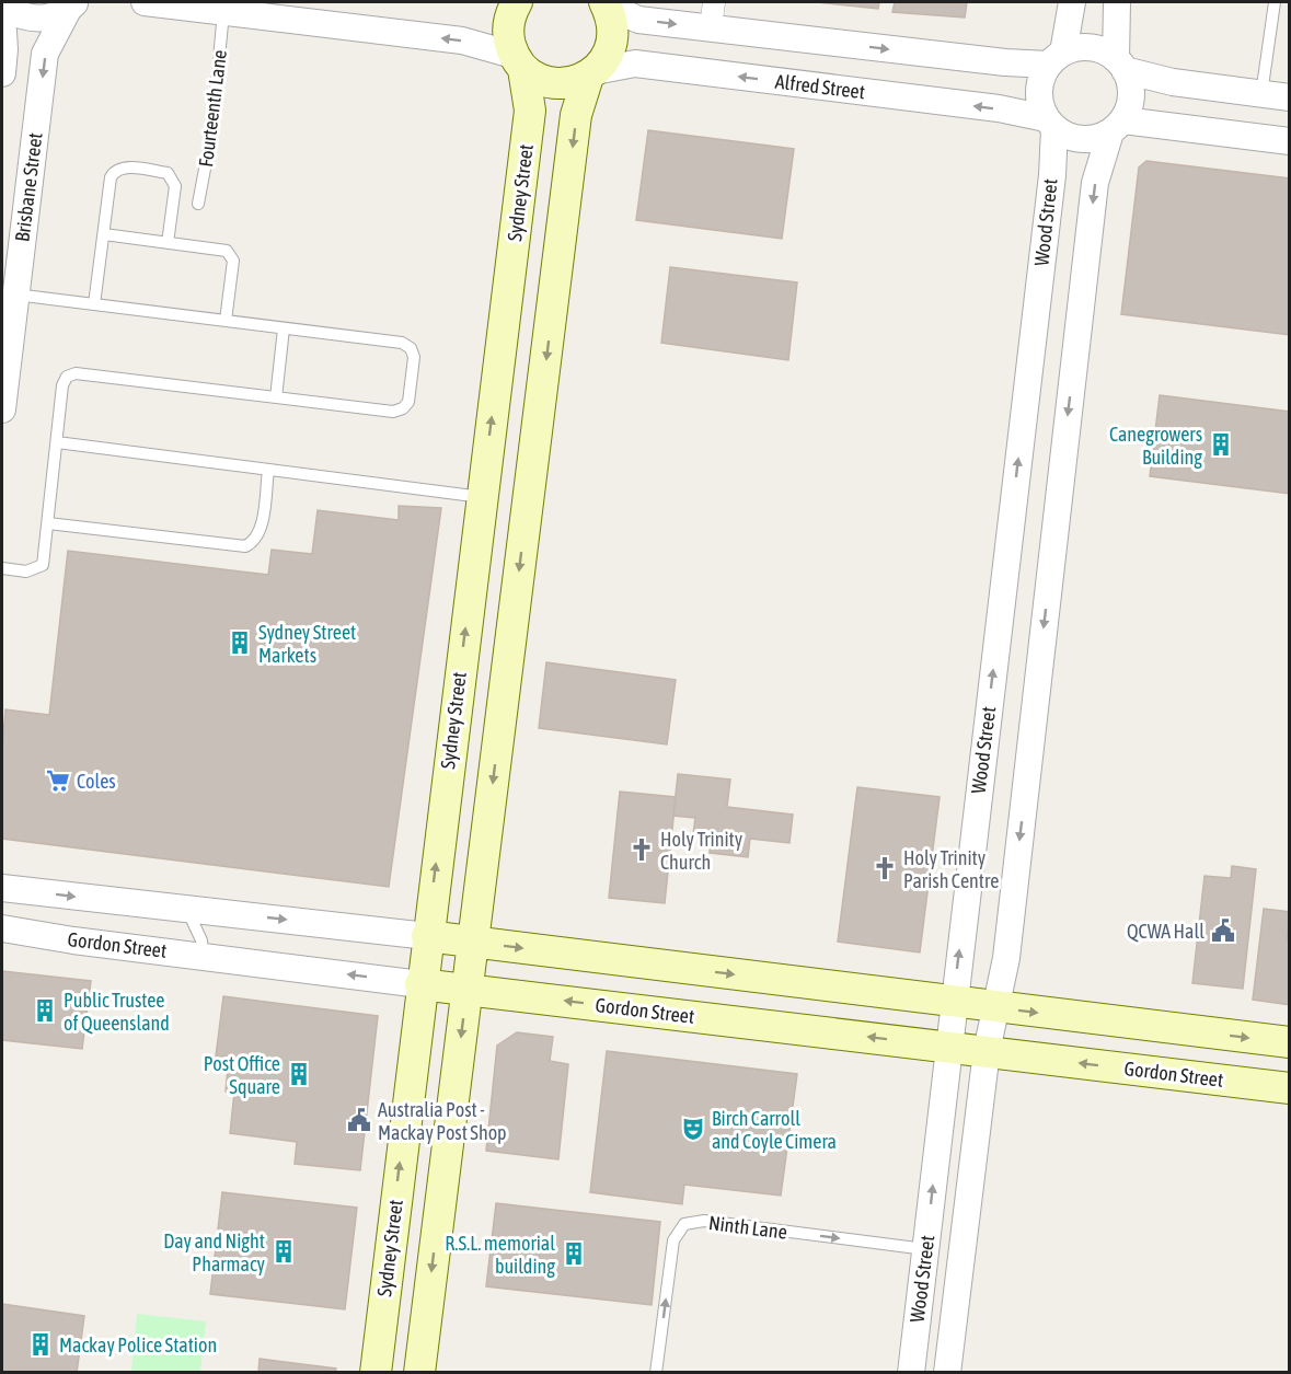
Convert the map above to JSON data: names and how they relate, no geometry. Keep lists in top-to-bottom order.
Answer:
{
  "streets": {
    "main road": ["Sydney Street", "Gordon Street"],
    "street": ["Alfred Street", "Brisbane Street", "Wood Street"],
    "lane": ["Fourteenth Lane", "Ninth Lane"]
  },
  "crossings": [
    ["Alfred Street", "Wood Street"],
    ["Sydney Street", "Gordon Street"],
    ["Wood Street", "Gordon Street"],
    ["Wood Street", "Ninth Lane"]
  ],
  "one_way": ["Brisbane Street", "Gordon Street"],
  "places": {
    "building": [
      "Canegrowers Building",
      "Sydney Street Markets",
      "Public Trustee of Queensland",
      "Post Office Square",
      "Day and Night Pharmacy",
      "R.S.L. memorial building",
      "Mackay Police Station"
    ],
    "supermarket": ["Coles"],
    "church": ["Holy Trinity Church", "Holy Trinity Parish Centre"],
    "public building": ["QCWA Hall", "Australia Post - Mackay Post Shop"],
    "theatre": ["Birch Carroll and Coyle Cimera"]
  }
}
